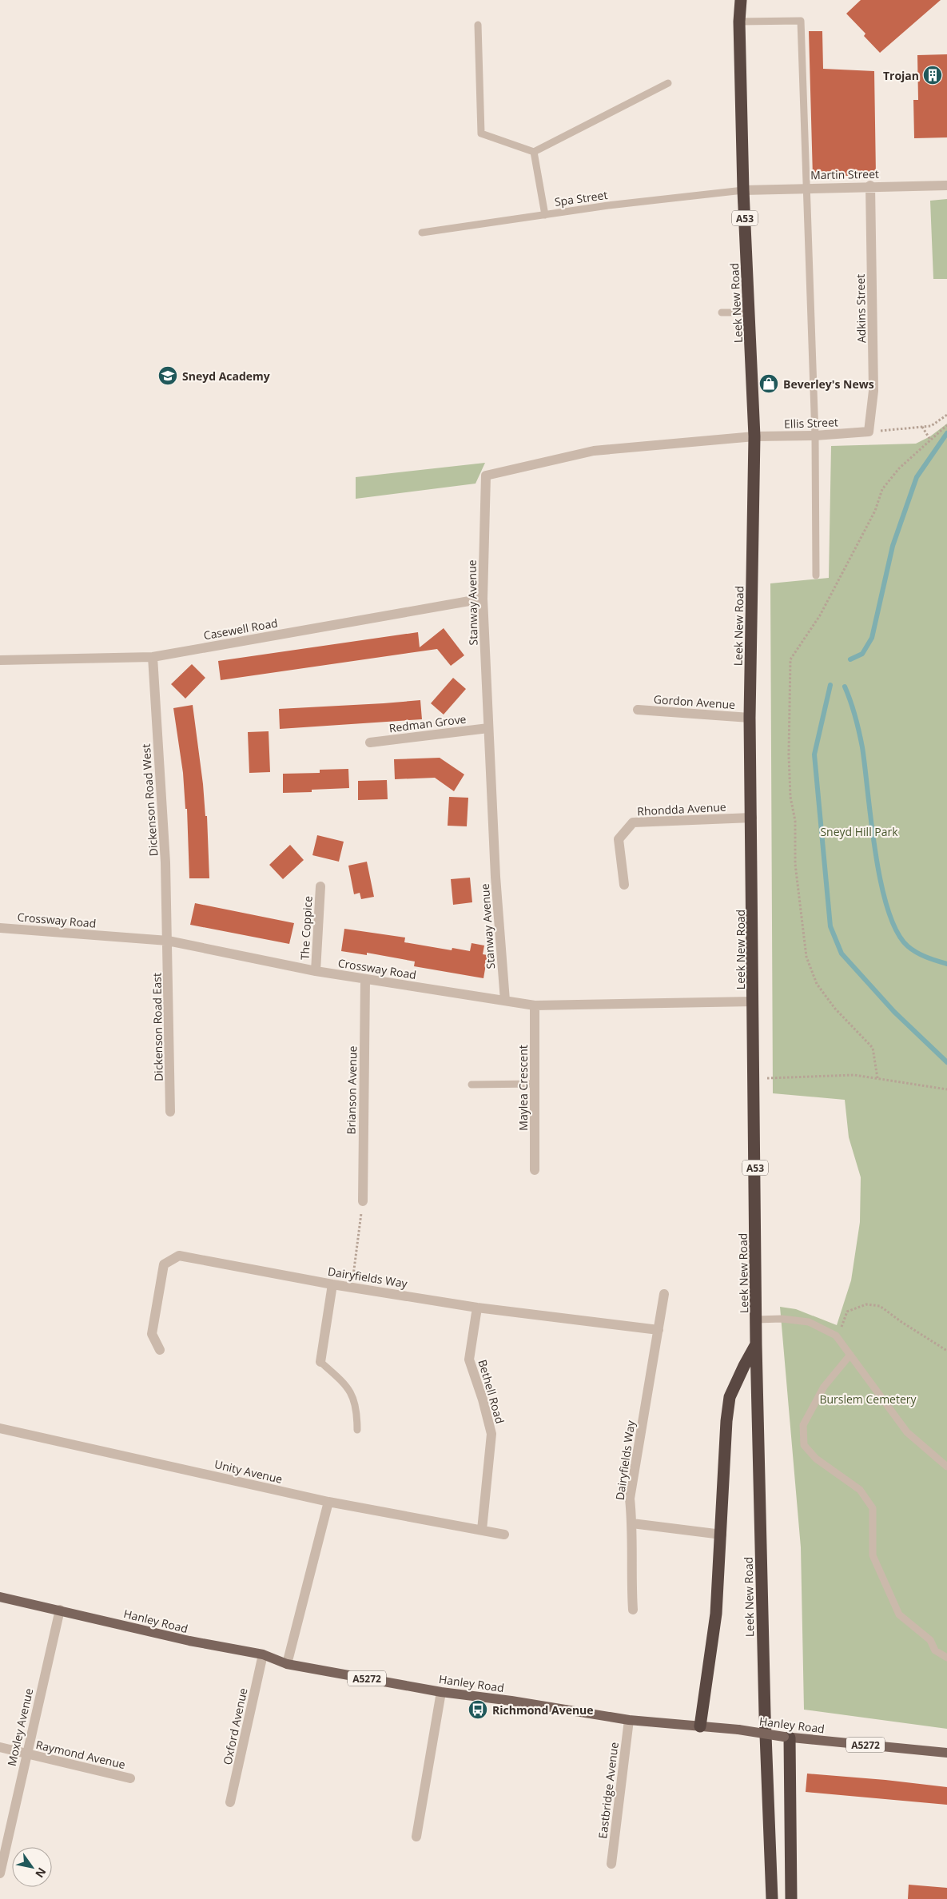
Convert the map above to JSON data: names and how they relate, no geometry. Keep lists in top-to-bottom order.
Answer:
{
  "streets": {
    "highway": ["A53", "Leek New Road"],
    "main road": ["Hanley Road", "A5272"],
    "street": [
      "Martin Street",
      "Adkins Street",
      "Ellis Street",
      "Stanway Avenue",
      "Casewell Road",
      "Gordon Avenue",
      "Redman Grove",
      "Dickenson Road West",
      "Rhondda Avenue",
      "Crossway Road",
      "The Coppice",
      "Dickenson Road East",
      "Maylea Crescent",
      "Brianson Avenue",
      "Dairyfields Way",
      "Bethell Road",
      "Unity Avenue",
      "Oxford Avenue",
      "Moxley Avenue",
      "Raymond Avenue",
      "Eastbridge Avenue"
    ],
    "lane": ["Spa Street"]
  },
  "crossings": [
    ["Martin Street", "Spa Street"],
    ["Martin Street", "Leek New Road"],
    ["Martin Street", "Adkins Street"],
    ["Spa Street", "Leek New Road"],
    ["Leek New Road", "Ellis Street"],
    ["Leek New Road", "Stanway Avenue"],
    ["Leek New Road", "Gordon Avenue"],
    ["Leek New Road", "Rhondda Avenue"],
    ["Leek New Road", "Crossway Road"],
    ["Adkins Street", "Ellis Street"],
    ["Ellis Street", "Stanway Avenue"],
    ["Stanway Avenue", "Casewell Road"],
    ["Stanway Avenue", "Redman Grove"],
    ["Stanway Avenue", "Crossway Road"],
    ["Casewell Road", "Dickenson Road West"],
    ["Dickenson Road West", "Crossway Road"],
    ["Dickenson Road West", "Dickenson Road East"],
    ["Crossway Road", "The Coppice"],
    ["Crossway Road", "Dickenson Road East"],
    ["Crossway Road", "Maylea Crescent"],
    ["Crossway Road", "Brianson Avenue"],
    ["Dairyfields Way", "Bethell Road"],
    ["Hanley Road", "Oxford Avenue"],
    ["Hanley Road", "Moxley Avenue"],
    ["Hanley Road", "Eastbridge Avenue"],
    ["Moxley Avenue", "Raymond Avenue"]
  ],
  "parks": ["Sneyd Hill Park", "Burslem Cemetery"],
  "places": {
    "building": ["Trojan"],
    "school or university": ["Sneyd Academy"],
    "shop": ["Beverley's News"],
    "bus stop": ["Richmond Avenue"]
  },
  "north": "bottom right"
}
